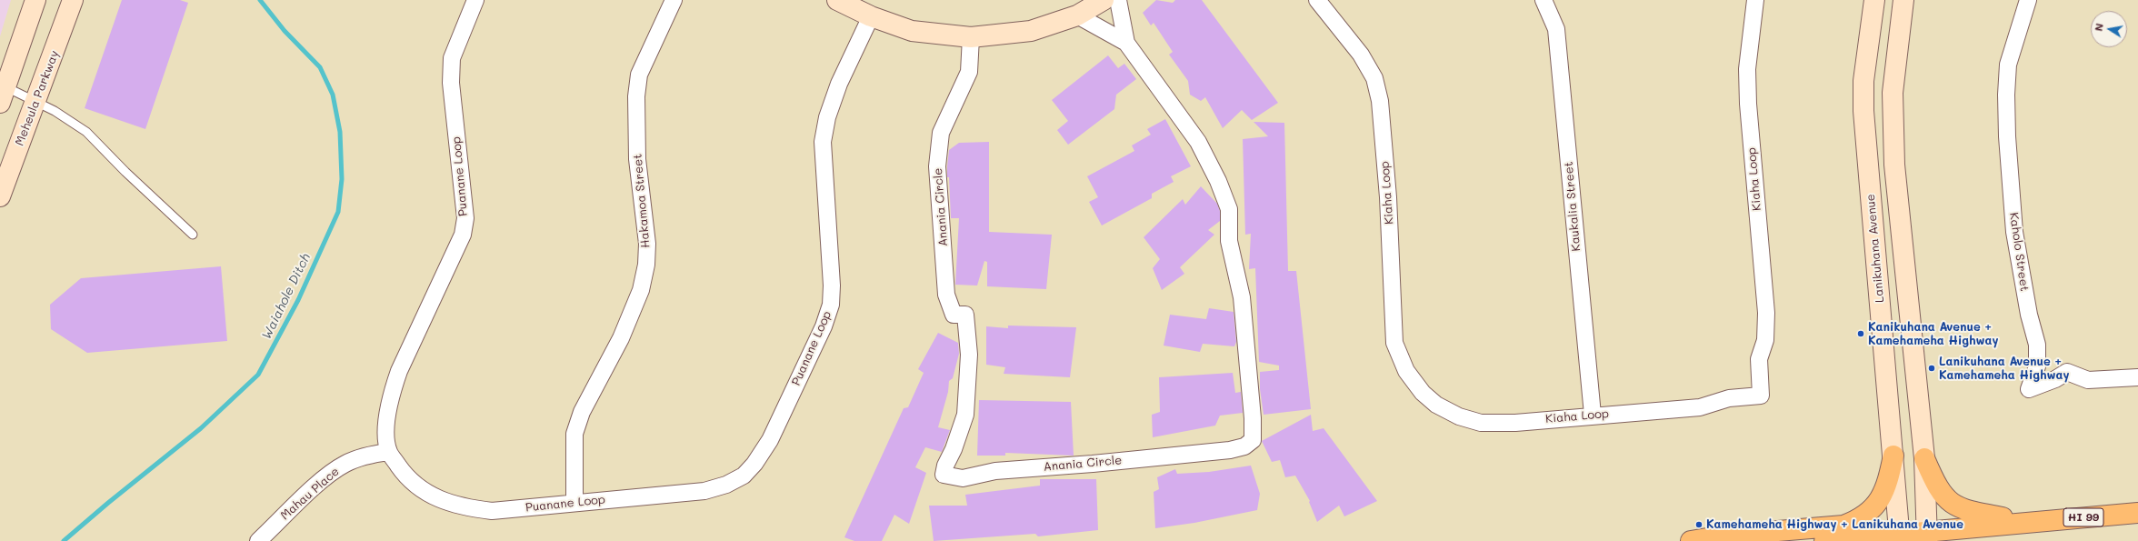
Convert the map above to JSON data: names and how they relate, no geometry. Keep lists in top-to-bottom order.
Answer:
{
  "streets": {
    "main road": ["Meheula Parkway", "Lanikuhana Avenue", "HI 99"],
    "street": [
      "Puanane Loop",
      "Kiaha Loop",
      "Hakamoa Street",
      "Kaukalia Street",
      "Anania Circle",
      "Kaholo Street",
      "Mahau Place"
    ]
  },
  "crossings": [
    ["Puanane Loop", "Hakamoa Street"],
    ["Puanane Loop", "Mahau Place"],
    ["Kiaha Loop", "Kaukalia Street"],
    ["Lanikuhana Avenue", "HI 99"]
  ],
  "water": ["Waiahole Ditch"],
  "places": ["Kanikuhana Avenue + Kamehameha Highway", "Lanikuhana Avenue + Kamehameha Highway", "Kamehameha Highway + Lanikuhana Avenue"],
  "north": "left"
}
